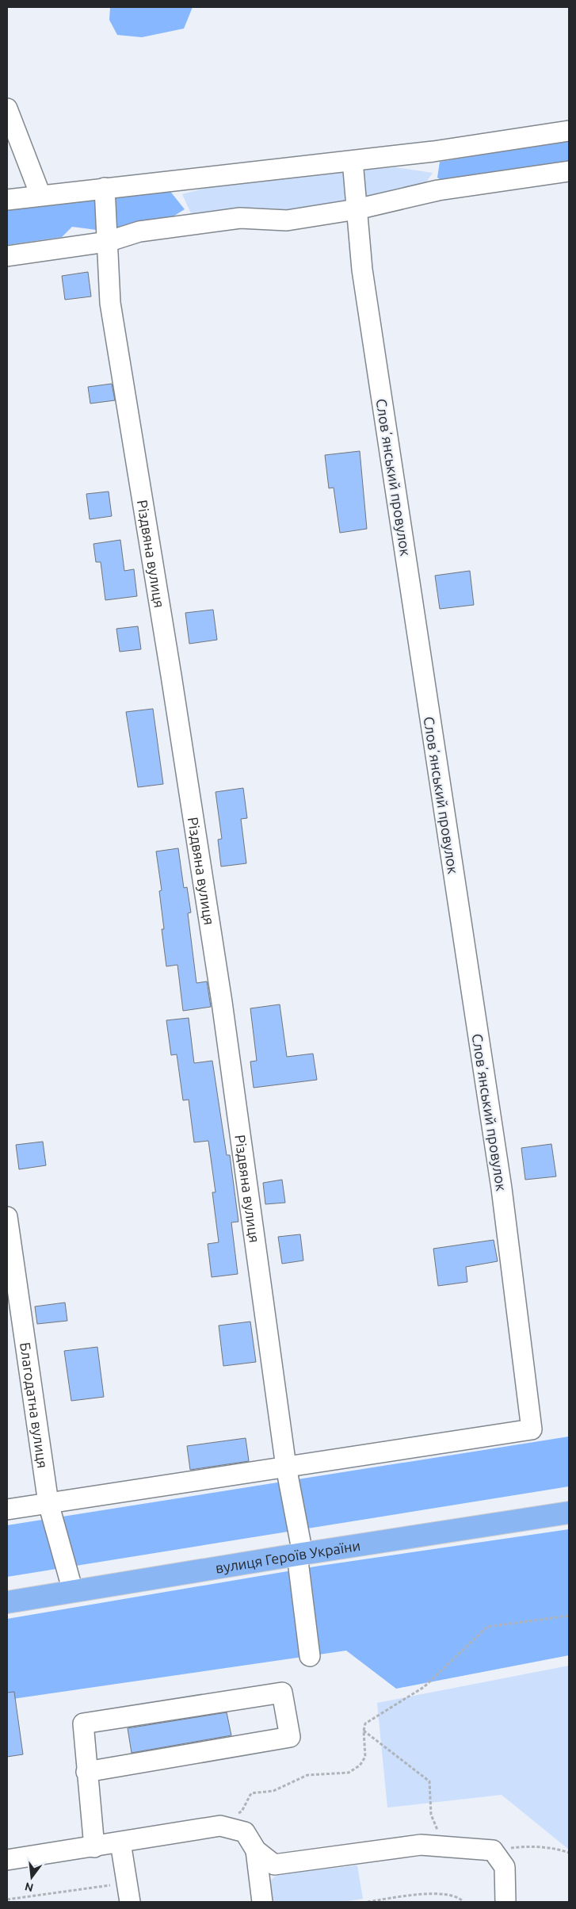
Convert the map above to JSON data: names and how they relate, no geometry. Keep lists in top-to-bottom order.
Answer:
{
  "streets": {
    "main road": ["вулиця Героїв України"],
    "street": ["Словʼянський провулок", "Різдвяна вулиця", "Благодатна вулиця"]
  },
  "crossings": [
    ["Словʼянський провулок", "Різдвяна вулиця"],
    ["Різдвяна вулиця", "вулиця Героїв України"],
    ["Благодатна вулиця", "вулиця Героїв України"]
  ],
  "north": "bottom"
}
